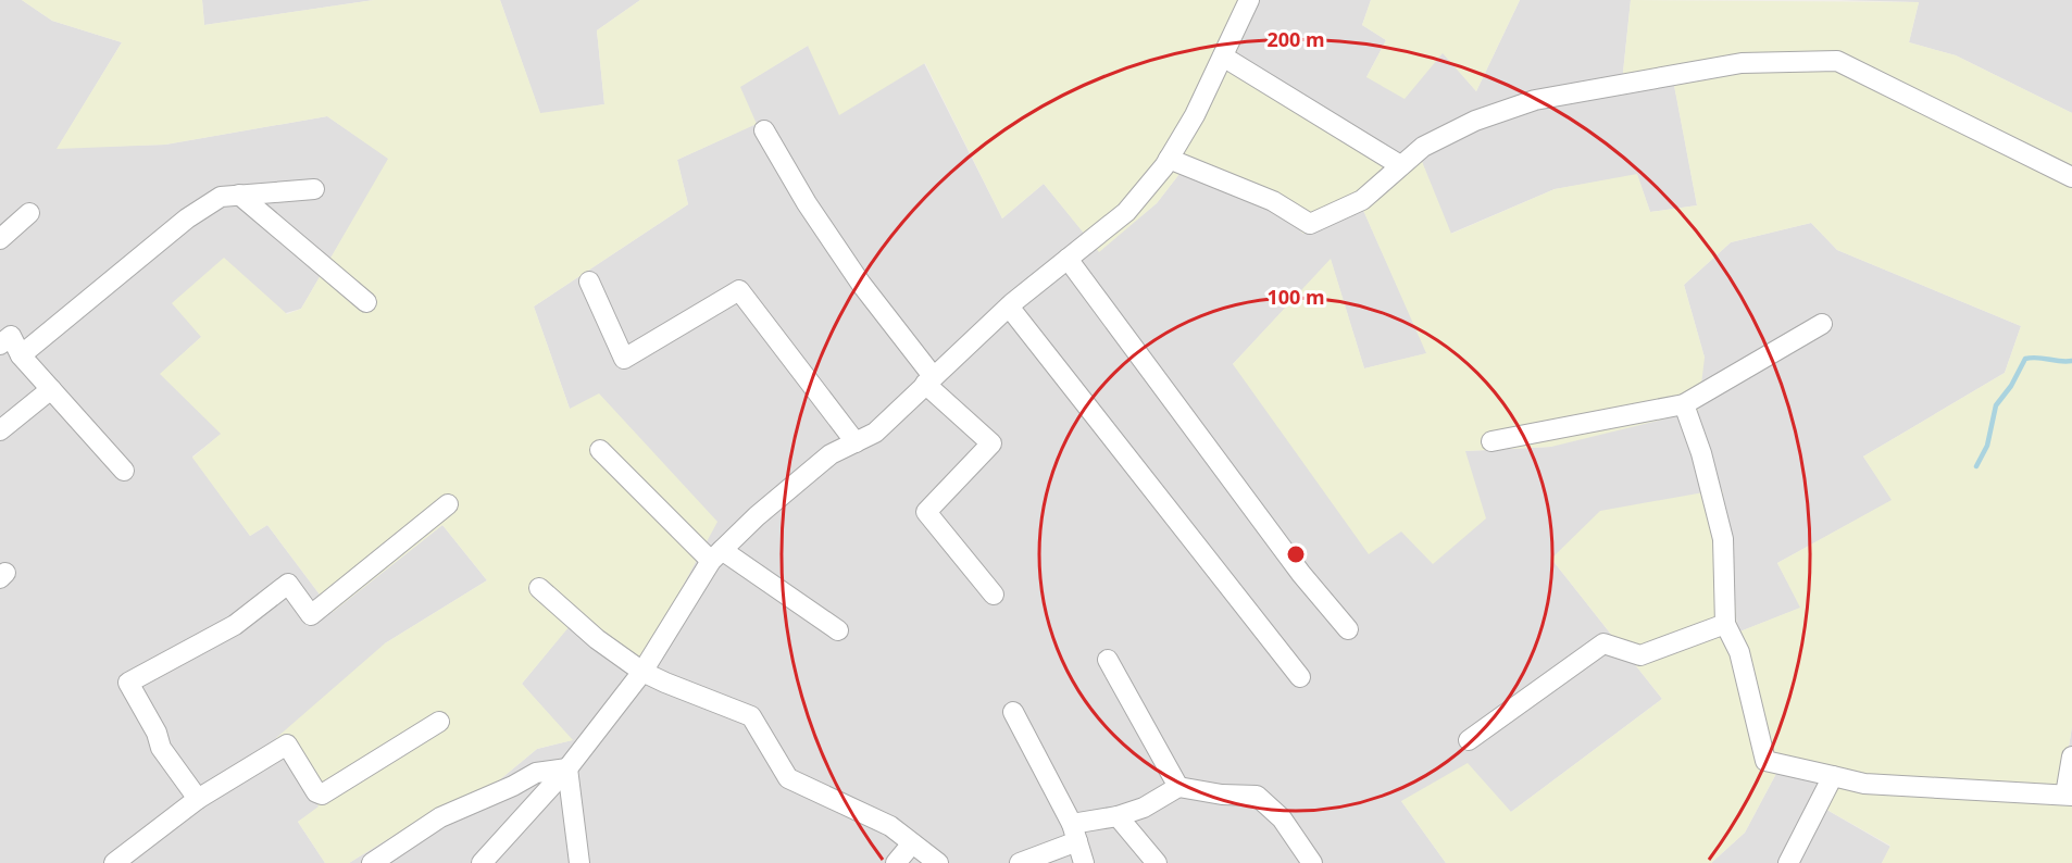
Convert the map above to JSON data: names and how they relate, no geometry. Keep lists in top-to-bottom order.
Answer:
{
  "rings": ["200 m", "100 m"]
}
